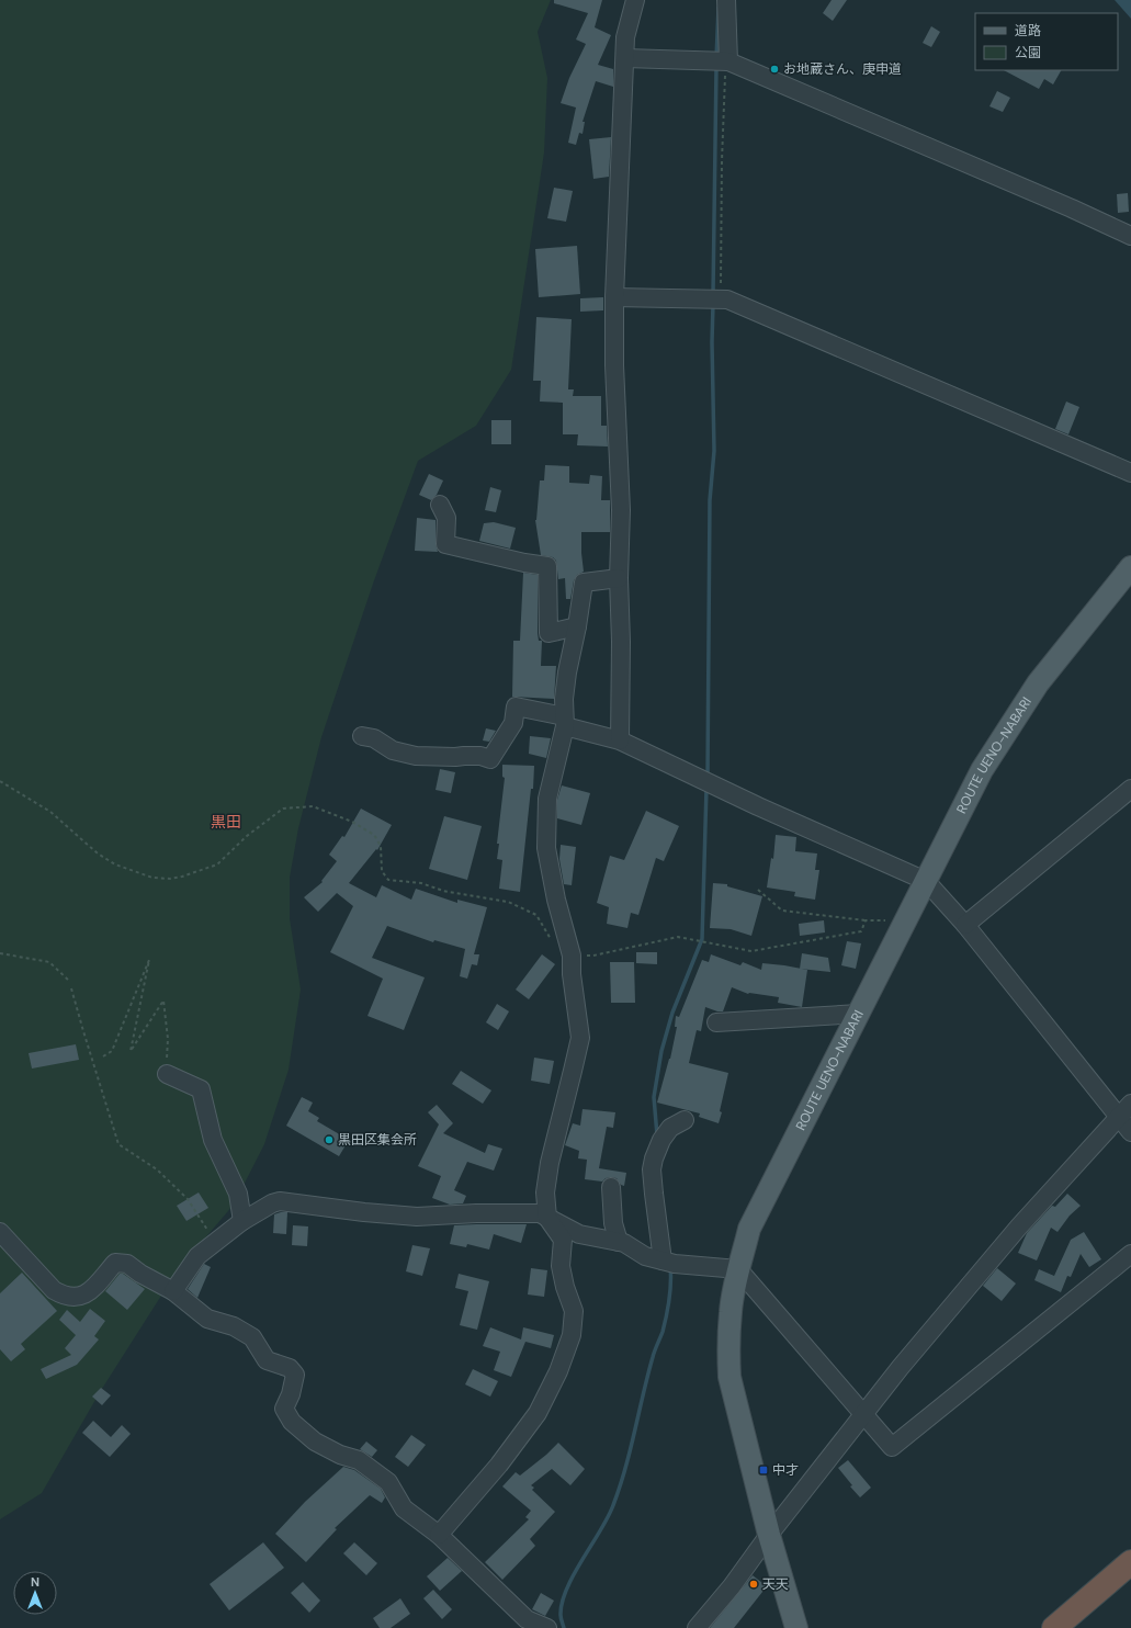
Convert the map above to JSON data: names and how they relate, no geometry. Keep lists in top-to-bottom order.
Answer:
{
  "streets": {
    "main road": ["ROUTE UENO-NABARI"]
  },
  "districts": ["黒田"],
  "places": {
    "other": ["お地蔵さん、庚申道", "黒田区集会所", "天天"],
    "transit": ["中才"]
  },
  "legend": ["道路", "公園"],
  "north": "top"
}
